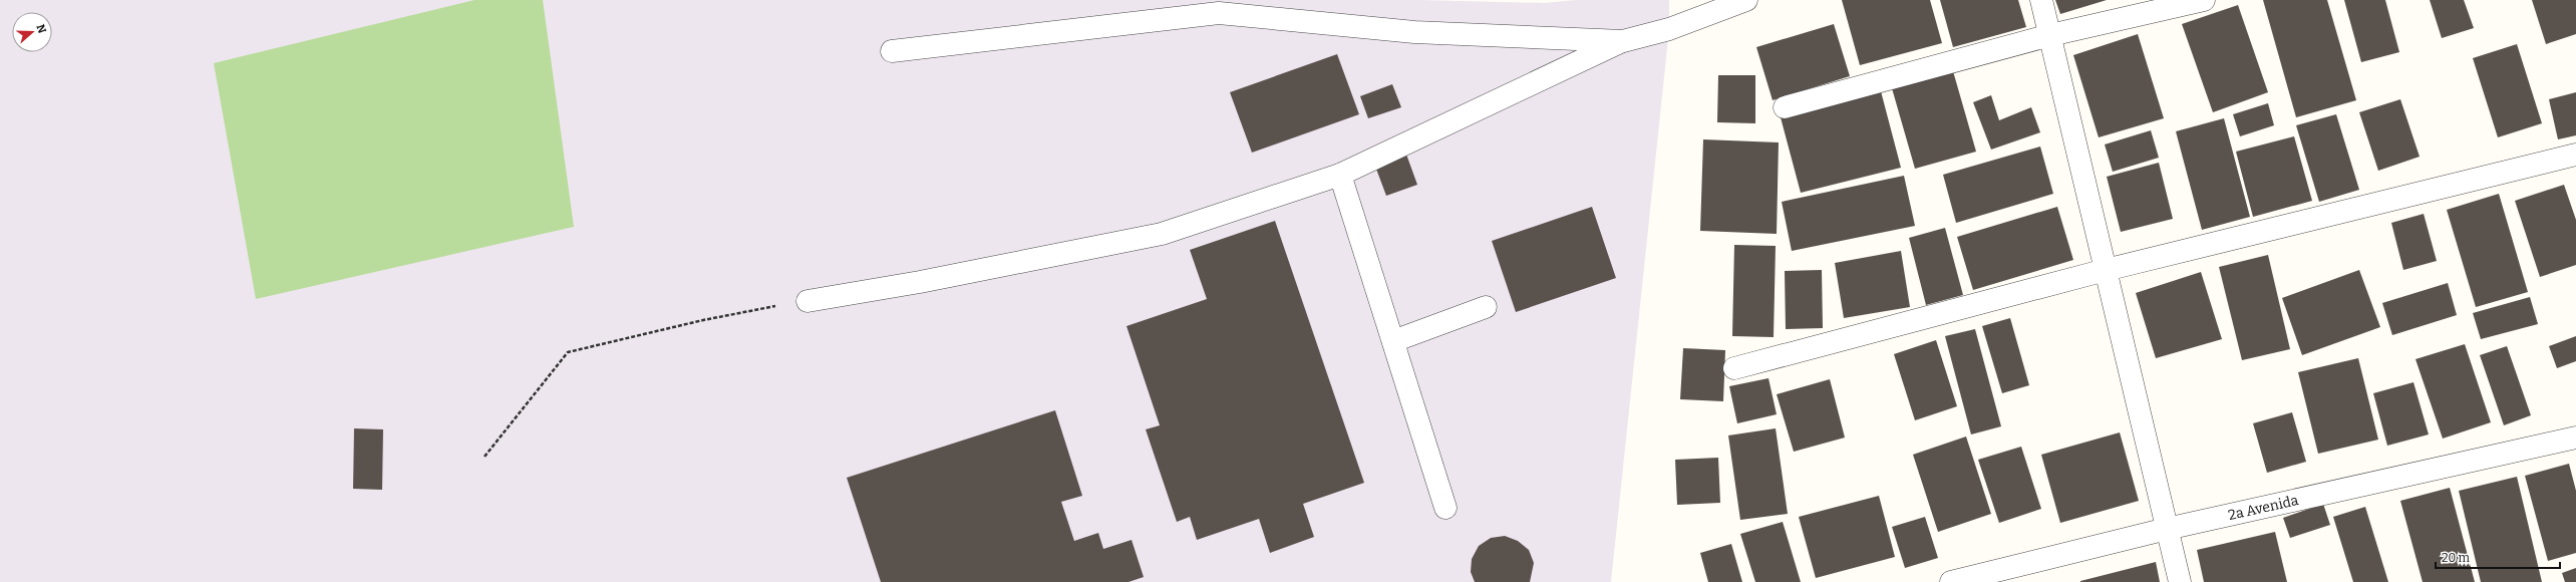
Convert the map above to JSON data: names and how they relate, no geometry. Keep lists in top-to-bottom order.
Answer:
{
  "streets": {
    "street": ["2a Avenida"]
  },
  "scale_bar": "20 m",
  "north": "right"
}
